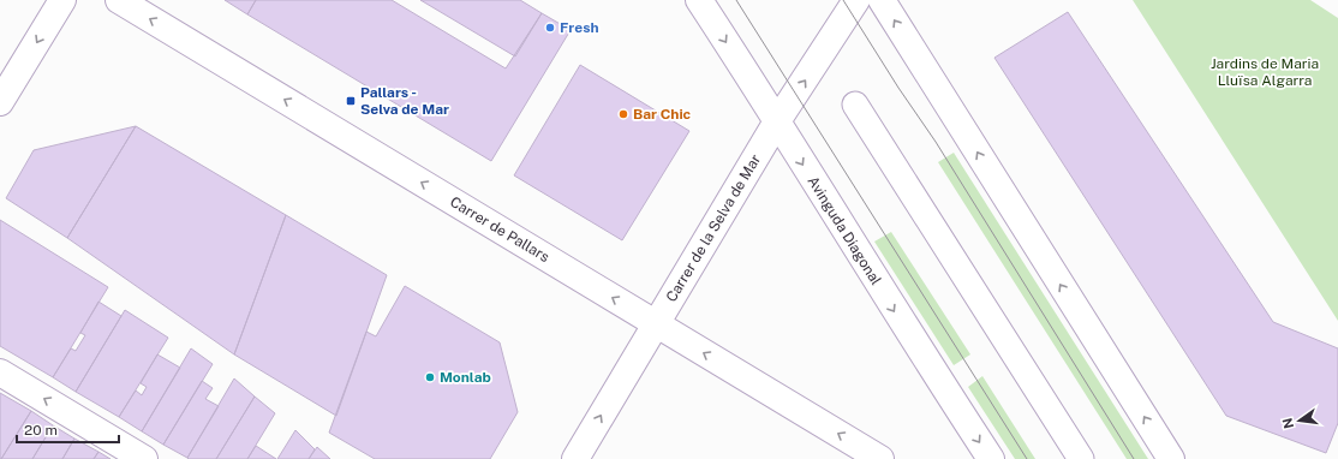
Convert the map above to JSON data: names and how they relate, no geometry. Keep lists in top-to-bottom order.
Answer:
{
  "streets": {
    "street": ["Carrer de la Selva de Mar", "Carrer de Pallars", "Avinguda Diagonal"]
  },
  "crossings": [
    ["Carrer de la Selva de Mar", "Carrer de Pallars"],
    ["Carrer de la Selva de Mar", "Avinguda Diagonal"]
  ],
  "one_way": ["Carrer de la Selva de Mar", "Carrer de Pallars"],
  "parks": ["Jardins de Maria Lluïsa Algarra"],
  "places": {
    "other": ["Fresh", "Bar Chic", "Monlab"],
    "transit": ["Pallars - Selva de Mar"]
  },
  "scale_bar": "20 m",
  "north": "left"
}
